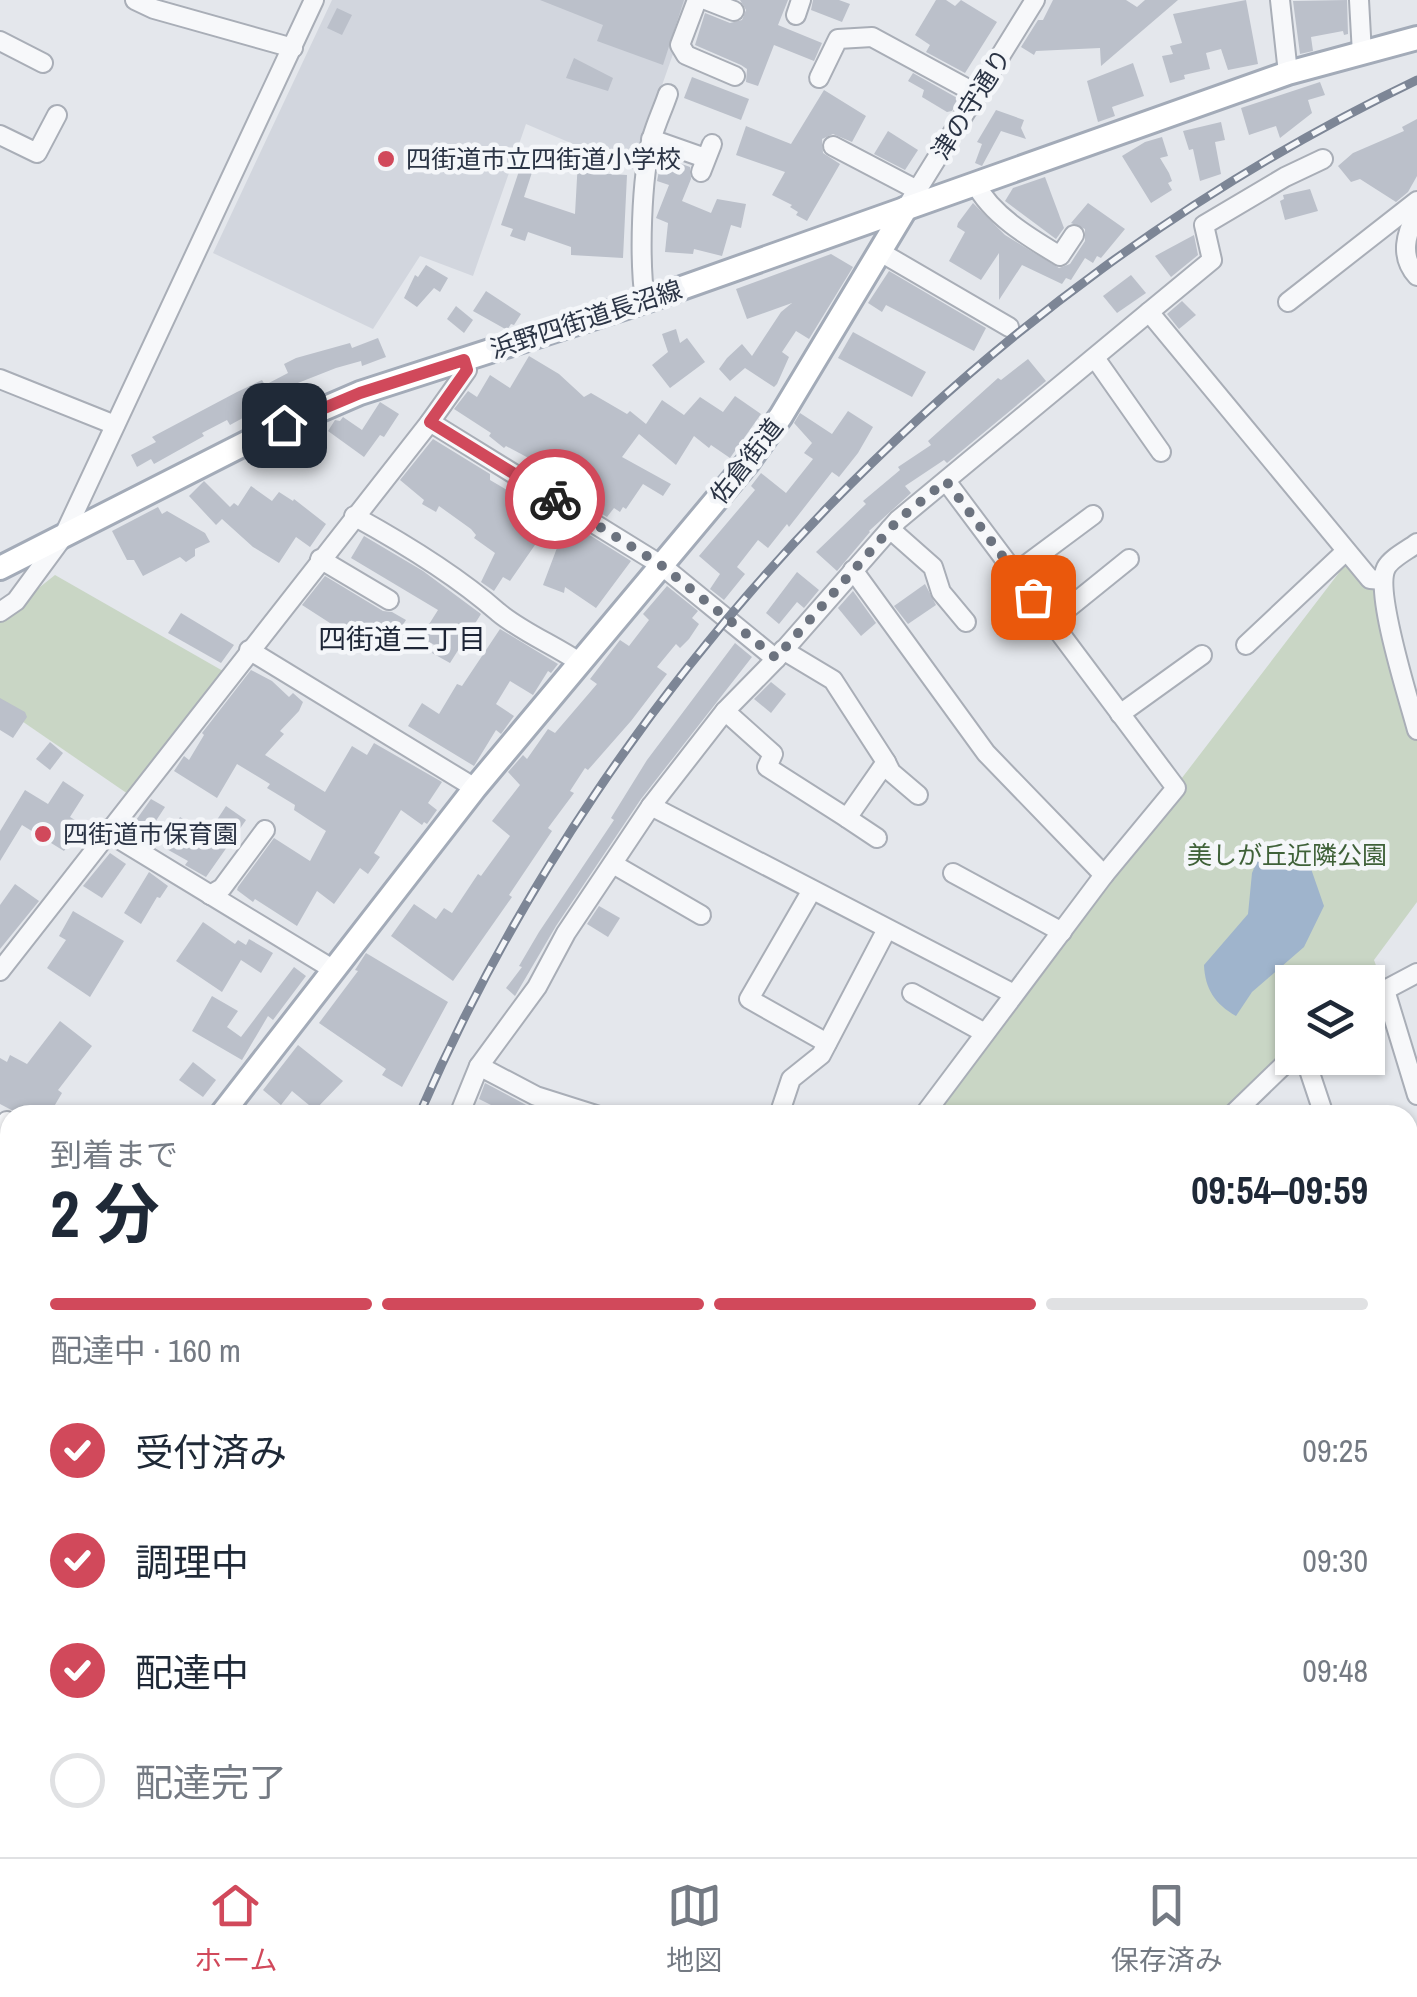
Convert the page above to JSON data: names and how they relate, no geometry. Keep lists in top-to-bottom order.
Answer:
{
  "streets": {
    "main road": ["浜野四街道長沼線", "佐倉街道"],
    "street": ["津の守通り"]
  },
  "crossings": [
    ["津の守通り", "浜野四街道長沼線"],
    ["津の守通り", "佐倉街道"],
    ["浜野四街道長沼線", "佐倉街道"]
  ],
  "districts": ["四街道三丁目"],
  "parks": ["美しが丘近隣公園"],
  "places": ["四街道市立四街道小学校", "四街道市保育園"],
  "page": {
    "heading": ["2 分", "到着まで", "09:54–09:59"],
    "bar": "配達中 · 160 m",
    "list": [
      ["受付済み", "09:25"],
      ["調理中", "09:30"],
      ["配達中", "09:48"],
      "配達完了"
    ],
    "tabs": ["ホーム", "地図", "保存済み"]
  }
}
